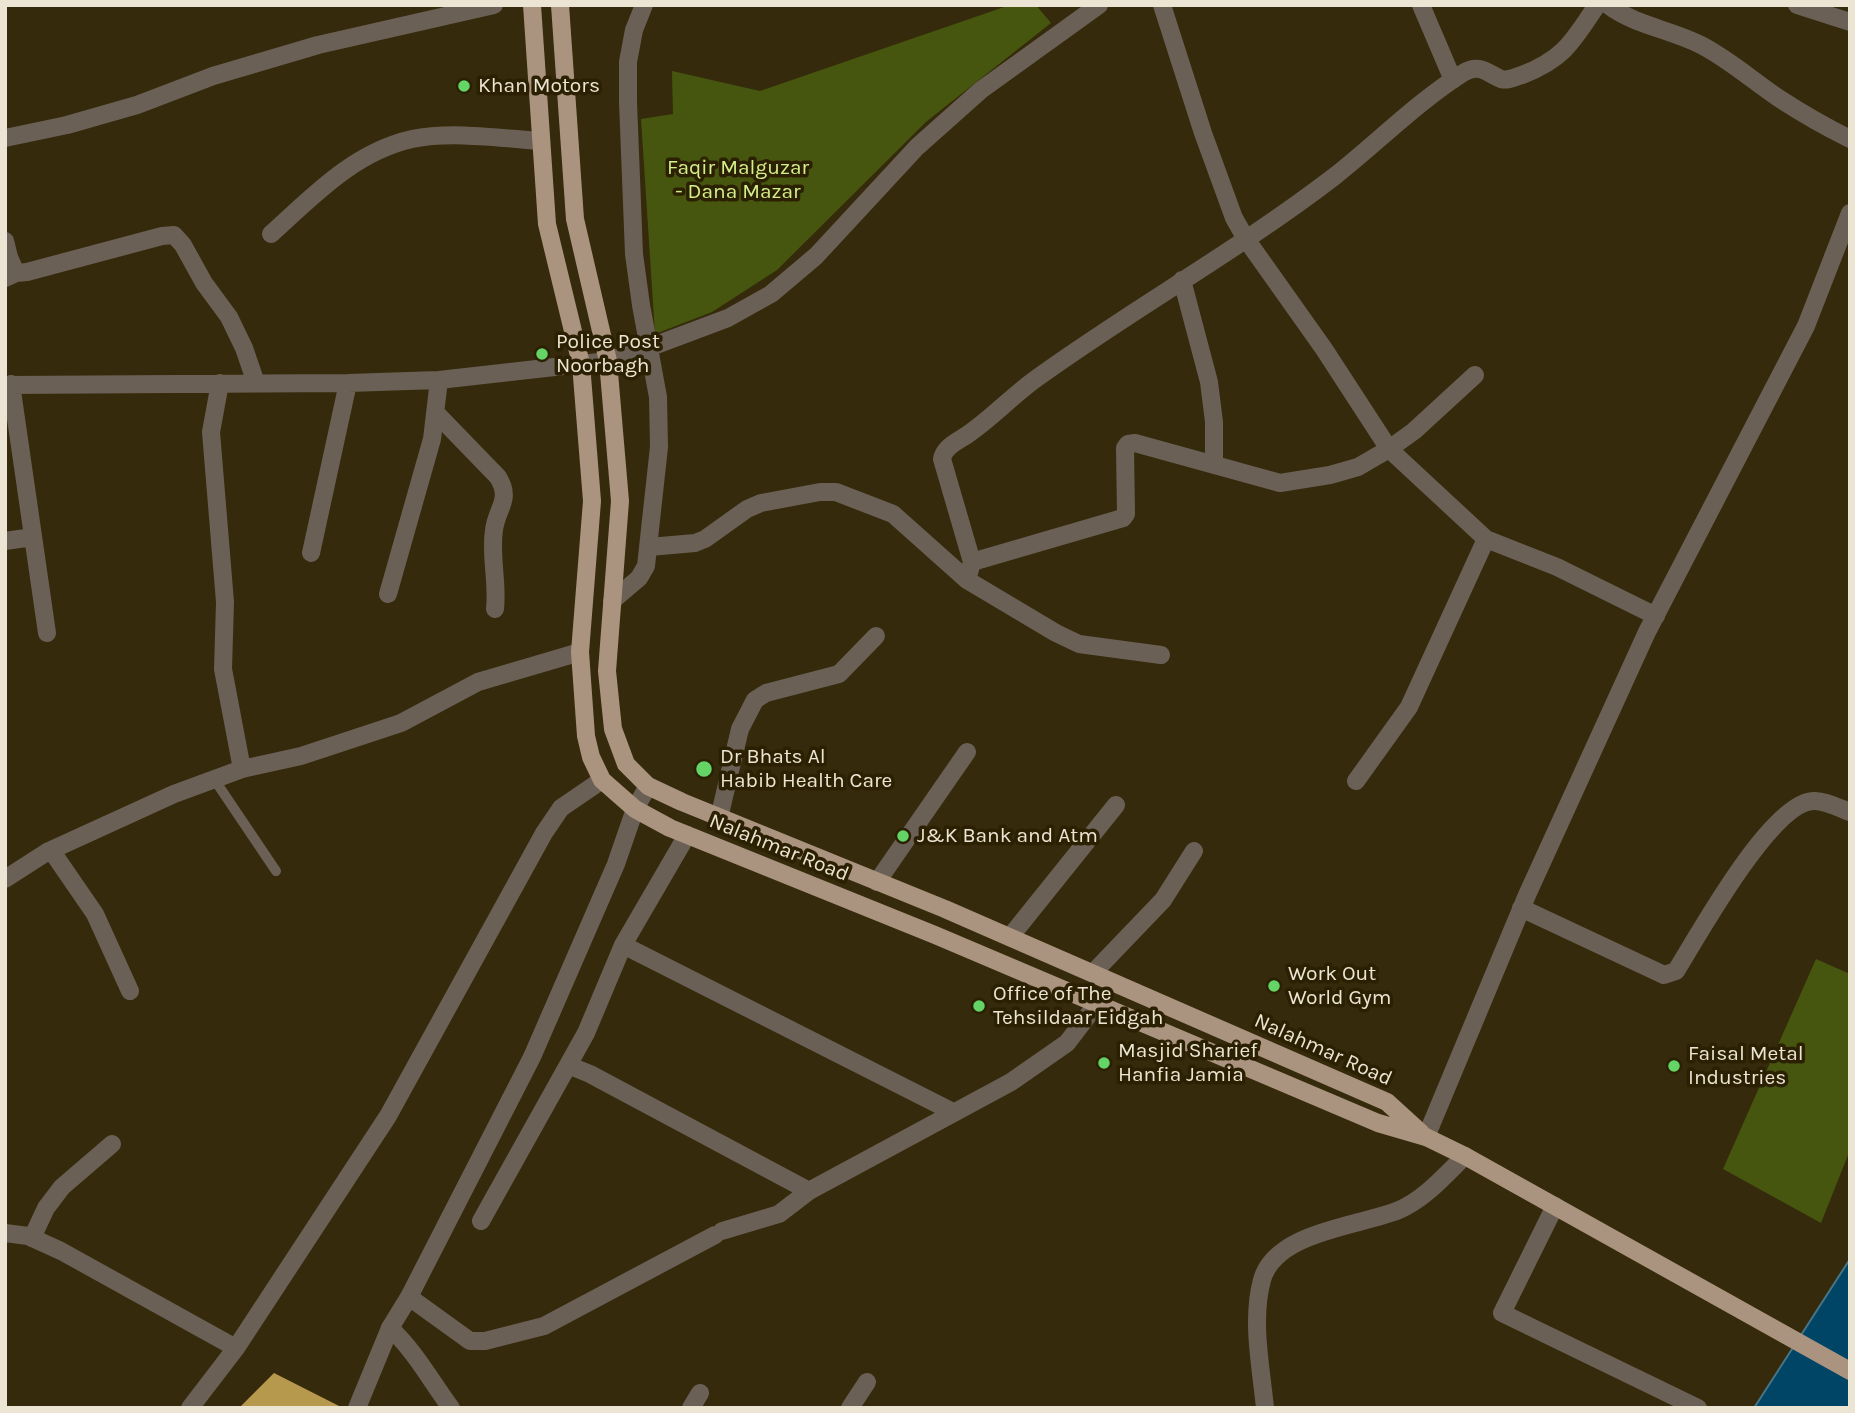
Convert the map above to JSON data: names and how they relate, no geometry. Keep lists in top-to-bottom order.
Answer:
{
  "streets": {
    "main road": ["Nalahmar Road"]
  },
  "parks": ["Faqir Malguzar - Dana Mazar"],
  "places": [
    "Khan Motors",
    "Police Post Noorbagh",
    "Dr Bhats Al Habib Health Care",
    "J&K Bank and Atm",
    "Work Out World Gym",
    "Office of The Tehsildaar Eidgah",
    "Masjid Sharief Hanfia Jamia",
    "Faisal Metal Industries"
  ]
}
